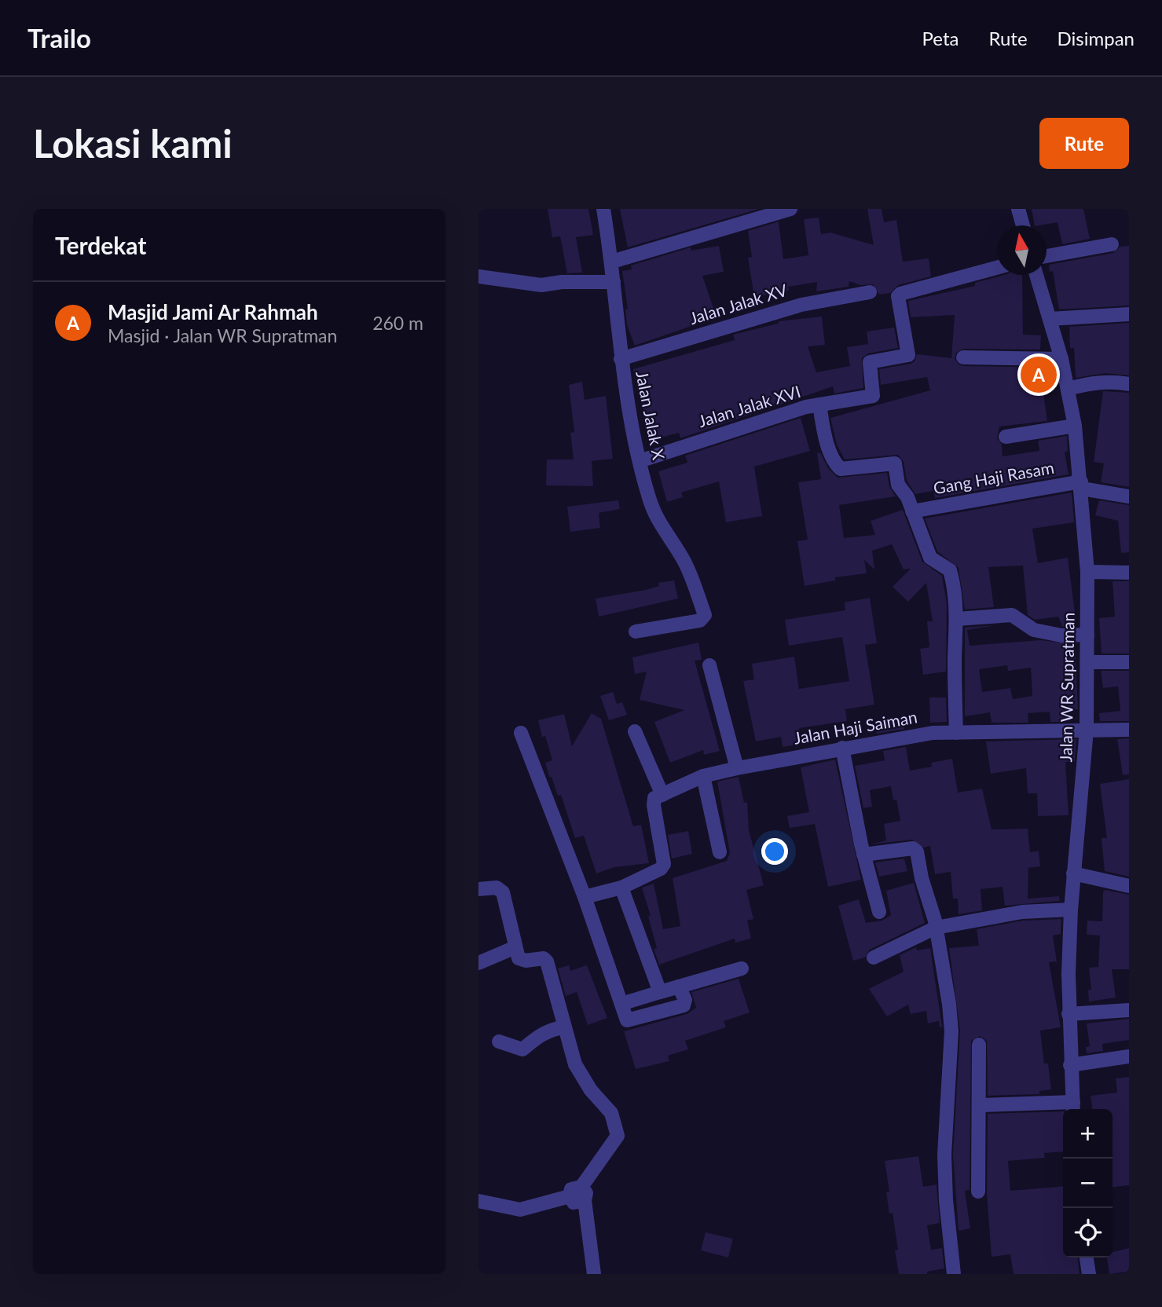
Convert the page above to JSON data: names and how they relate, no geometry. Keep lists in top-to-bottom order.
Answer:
{
  "streets": {
    "street": [
      "Jalan Jalak XV",
      "Jalan Jalak XVI",
      "Jalan Jalak X",
      "Gang Haji Rasam",
      "Jalan WR Supratman",
      "Jalan Haji Saiman"
    ]
  },
  "crossings": [
    ["Jalan Jalak XV", "Jalan Jalak X"],
    ["Jalan Jalak XVI", "Jalan Jalak X"],
    ["Gang Haji Rasam", "Jalan WR Supratman"],
    ["Jalan WR Supratman", "Jalan Haji Saiman"]
  ],
  "north": "top",
  "page": {
    "header": "Trailo",
    "nav": ["Peta", "Rute", "Disimpan"],
    "buttons": "Rute",
    "title": "Lokasi kami",
    "heading": "Terdekat",
    "list": [
      {
        "mark": "A",
        "name": "Masjid Jami Ar Rahmah",
        "note": "Masjid · Jalan WR Supratman",
        "value": "260 m"
      }
    ],
    "pins": "A",
    "map_buttons": ["+", "−"]
  }
}
